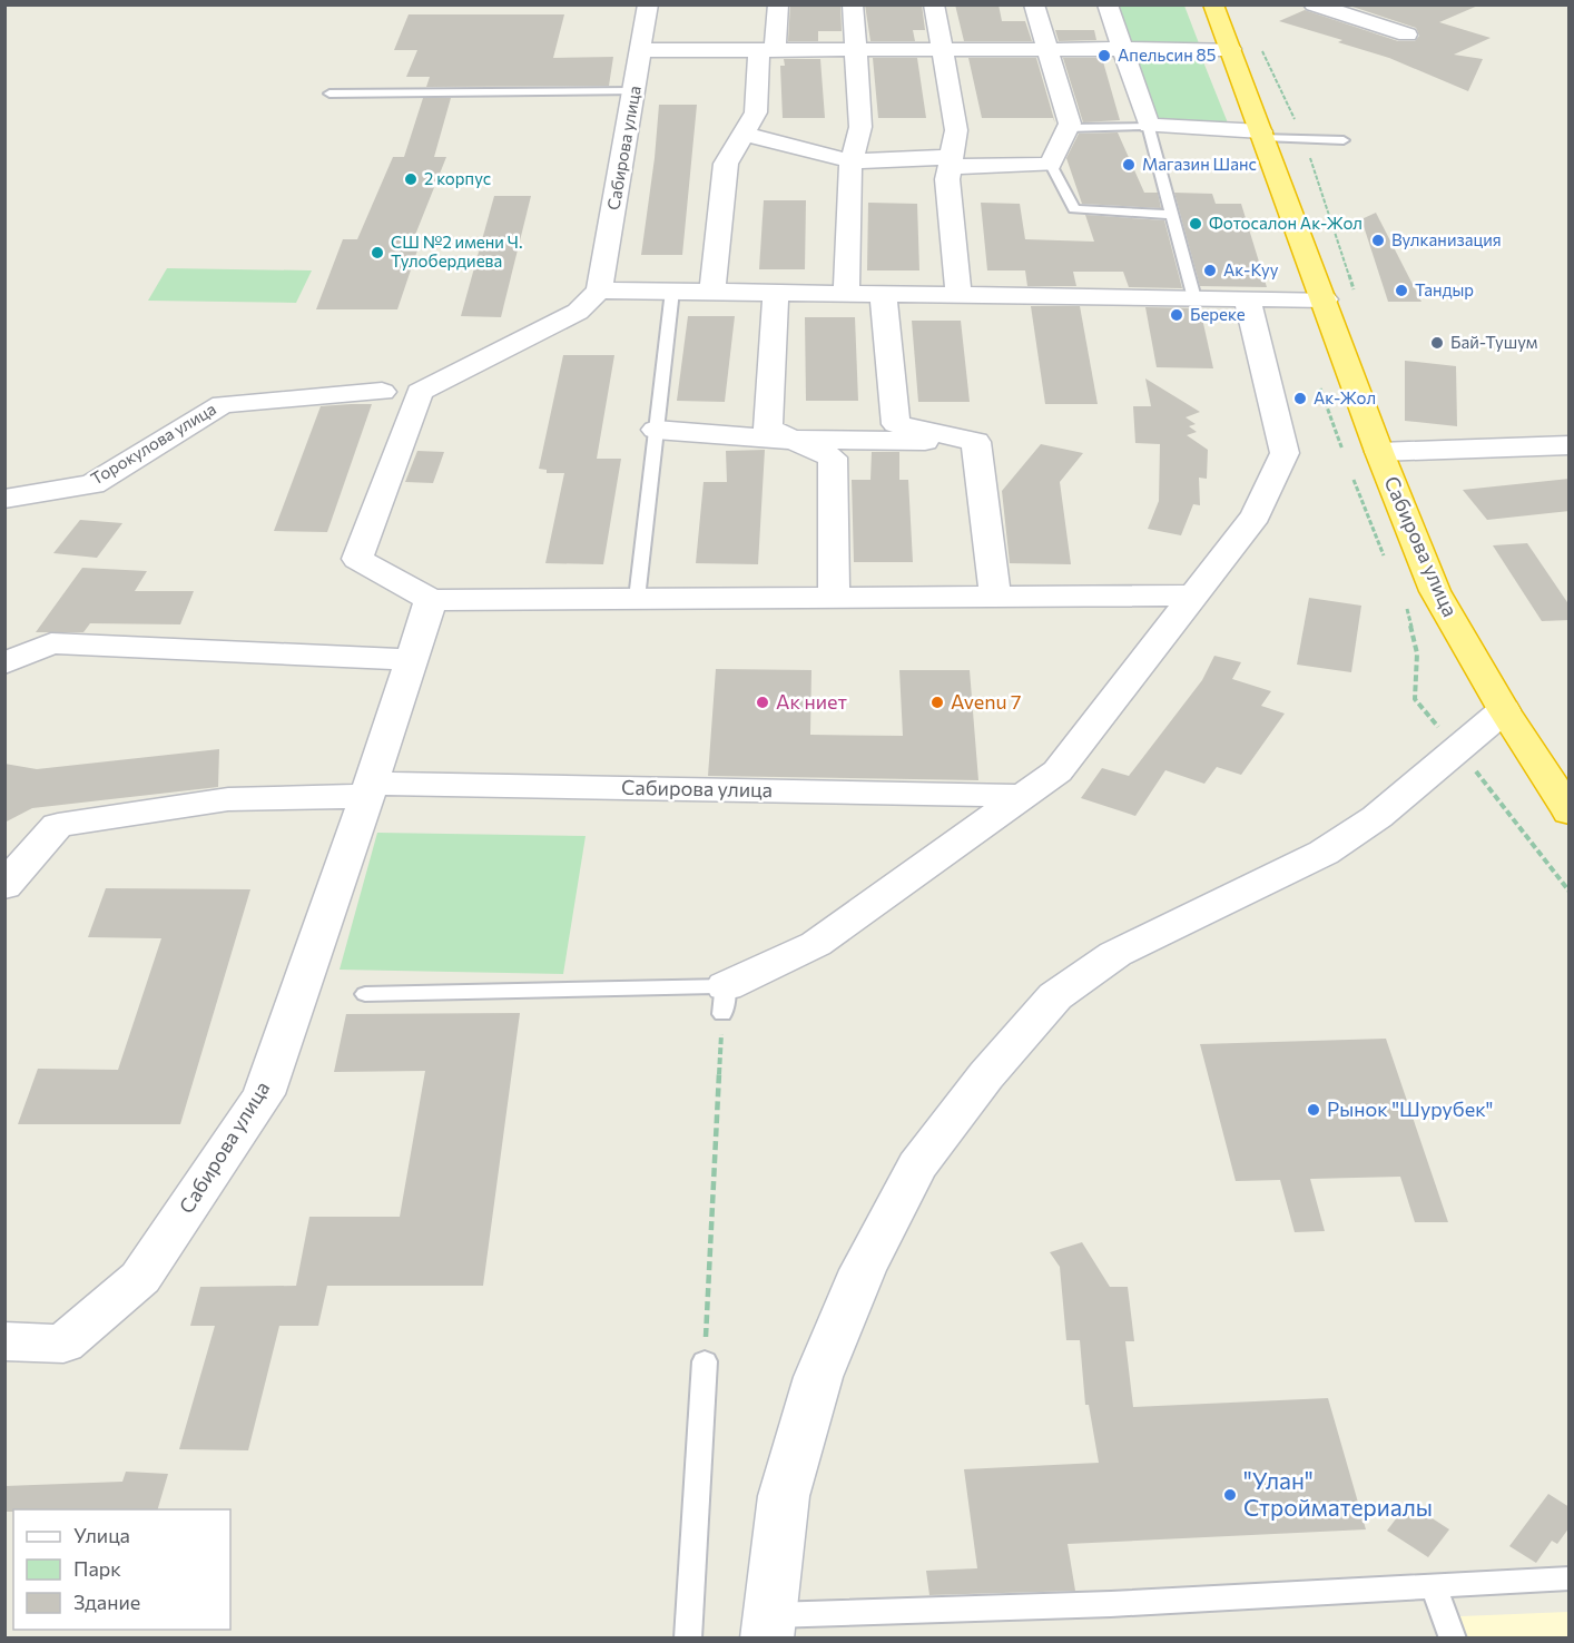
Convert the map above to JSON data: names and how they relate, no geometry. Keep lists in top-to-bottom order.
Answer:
{
  "streets": {
    "highway": ["Сабирова улица"],
    "street": ["Торокулова улица"]
  },
  "places": [
    "Апельсин 85",
    "Магазин Шанс",
    "2 корпус",
    "Фотосалон Ак-Жол",
    "Вулканизация",
    "СШ №2 имени Ч. Тулобердиева",
    "Ак-Куу",
    "Тандыр",
    "Береке",
    "Бай-Тушум",
    "Ак-Жол",
    "Ак ниет",
    "Avenu 7",
    "Рынок \"Шурубек\"",
    "\"Улан\" Стройматериалы"
  ],
  "legend": ["Улица", "Парк", "Здание"]
}
